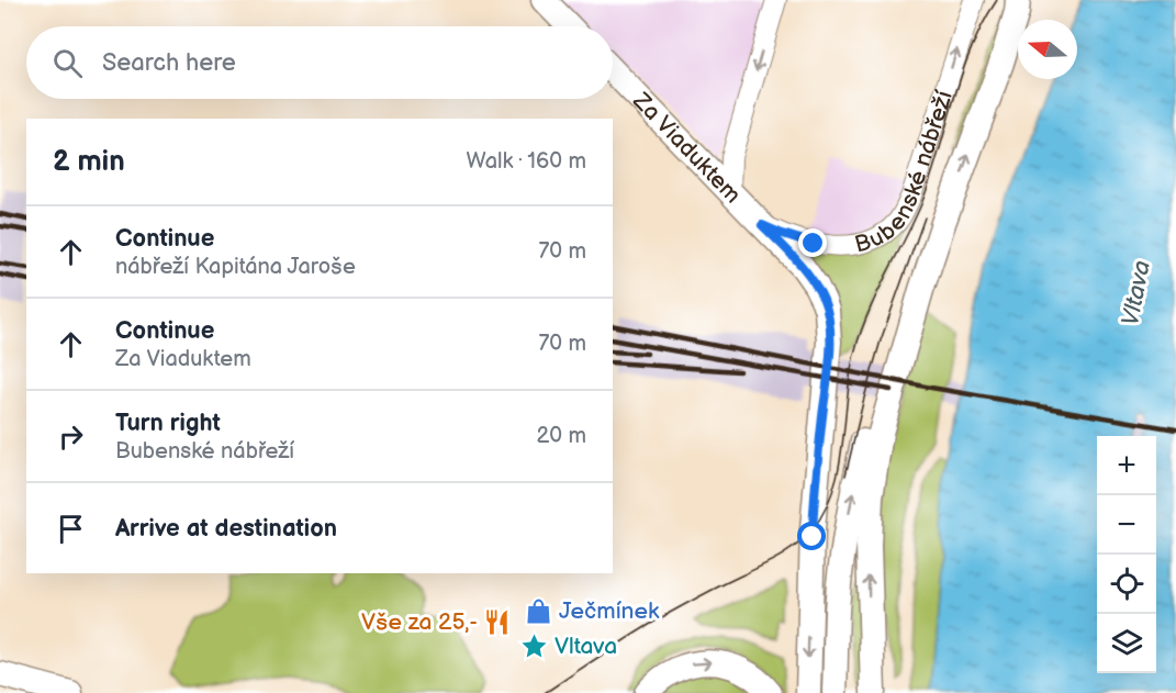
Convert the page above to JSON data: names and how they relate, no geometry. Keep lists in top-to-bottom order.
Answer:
{
  "streets": {
    "main road": ["Za Viaduktem", "Bubenské nábřeží"]
  },
  "crossings": [
    ["Za Viaduktem", "Bubenské nábřeží"]
  ],
  "one_way": ["Bubenské nábřeží"],
  "water": ["Vltava"],
  "places": {
    "shop": ["Ječmínek"],
    "restaurant": ["Vše za 25,-"],
    "place": ["Vltava"]
  },
  "north": "left",
  "page": {
    "search": "Search here",
    "heading": ["2 min", "Walk · 160 m"],
    "list": [
      ["Continue", "nábřeží Kapitána Jaroše", "70 m"],
      ["Continue", "Za Viaduktem", "70 m"],
      ["Turn right", "Bubenské nábřeží", "20 m"],
      "Arrive at destination"
    ],
    "map_buttons": ["+", "−"]
  }
}
